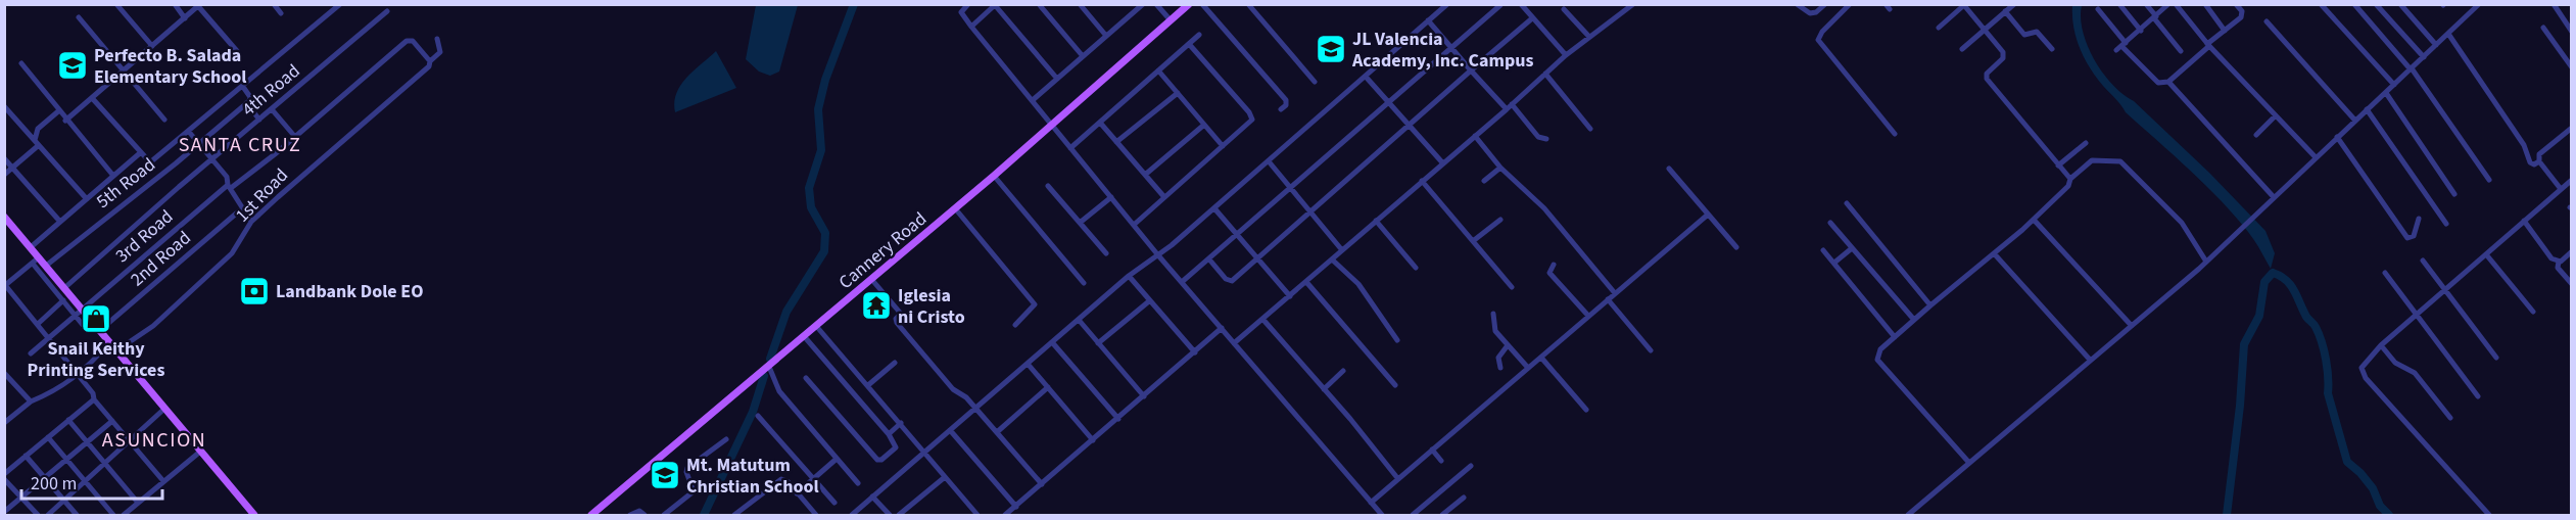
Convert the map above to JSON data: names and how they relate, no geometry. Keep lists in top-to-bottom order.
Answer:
{
  "streets": {
    "main road": ["Cannery Road"],
    "street": [
      "4th Road",
      "5th Road",
      "1st Road",
      "3rd Road",
      "2nd Road"
    ]
  },
  "crossings": [
    ["1st Road", "3rd Road"]
  ],
  "districts": ["SANTA CRUZ", "ASUNCION"],
  "places": {
    "school or university": ["JL Valencia Academy, Inc. Campus", "Perfecto B. Salada Elementary School", "Mt. Matutum Christian School"],
    "bank": ["Landbank Dole EO"],
    "temple": ["Iglesia ni Cristo"],
    "shop": ["Snail Keithy Printing Services"]
  },
  "scale_bar": "200 m"
}
